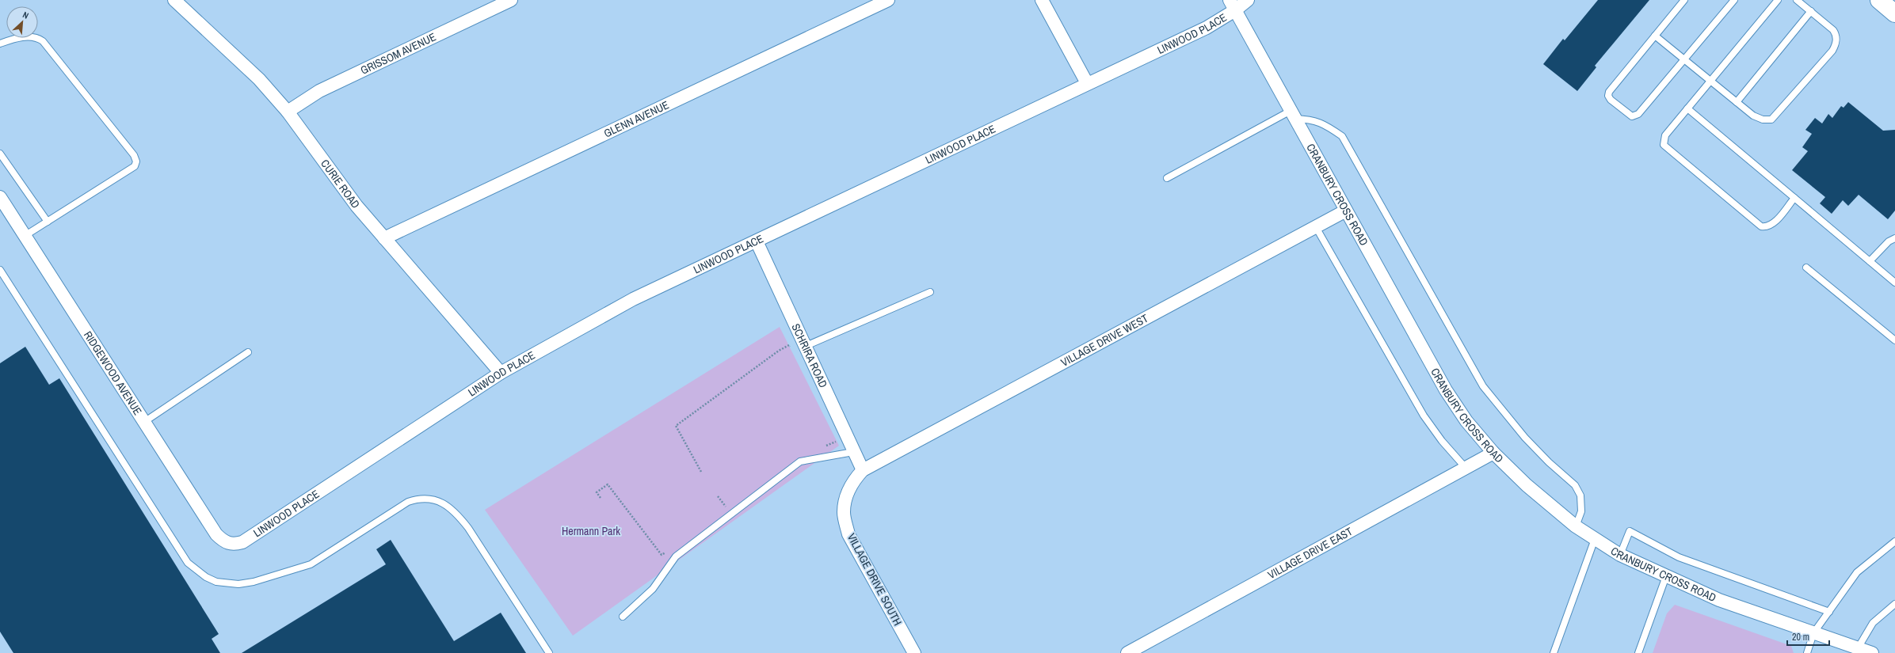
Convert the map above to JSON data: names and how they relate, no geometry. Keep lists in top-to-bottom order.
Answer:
{
  "streets": {
    "street": [
      "LINWOOD PLACE",
      "GRISSOM AVENUE",
      "GLENN AVENUE",
      "CURIE ROAD",
      "CRANBURY CROSS ROAD",
      "VILLAGE DRIVE WEST",
      "SCHRIRA ROAD",
      "RIDGEWOOD AVENUE",
      "VILLAGE DRIVE EAST",
      "VILLAGE DRIVE SOUTH"
    ]
  },
  "crossings": [
    ["LINWOOD PLACE", "CURIE ROAD"],
    ["LINWOOD PLACE", "CRANBURY CROSS ROAD"],
    ["LINWOOD PLACE", "SCHRIRA ROAD"],
    ["LINWOOD PLACE", "RIDGEWOOD AVENUE"],
    ["GRISSOM AVENUE", "CURIE ROAD"],
    ["GLENN AVENUE", "CURIE ROAD"],
    ["CRANBURY CROSS ROAD", "VILLAGE DRIVE WEST"],
    ["CRANBURY CROSS ROAD", "VILLAGE DRIVE EAST"],
    ["VILLAGE DRIVE WEST", "SCHRIRA ROAD"],
    ["VILLAGE DRIVE WEST", "VILLAGE DRIVE SOUTH"],
    ["SCHRIRA ROAD", "VILLAGE DRIVE SOUTH"]
  ],
  "parks": ["Hermann Park"],
  "scale_bar": "20 m",
  "north": "top right"
}
